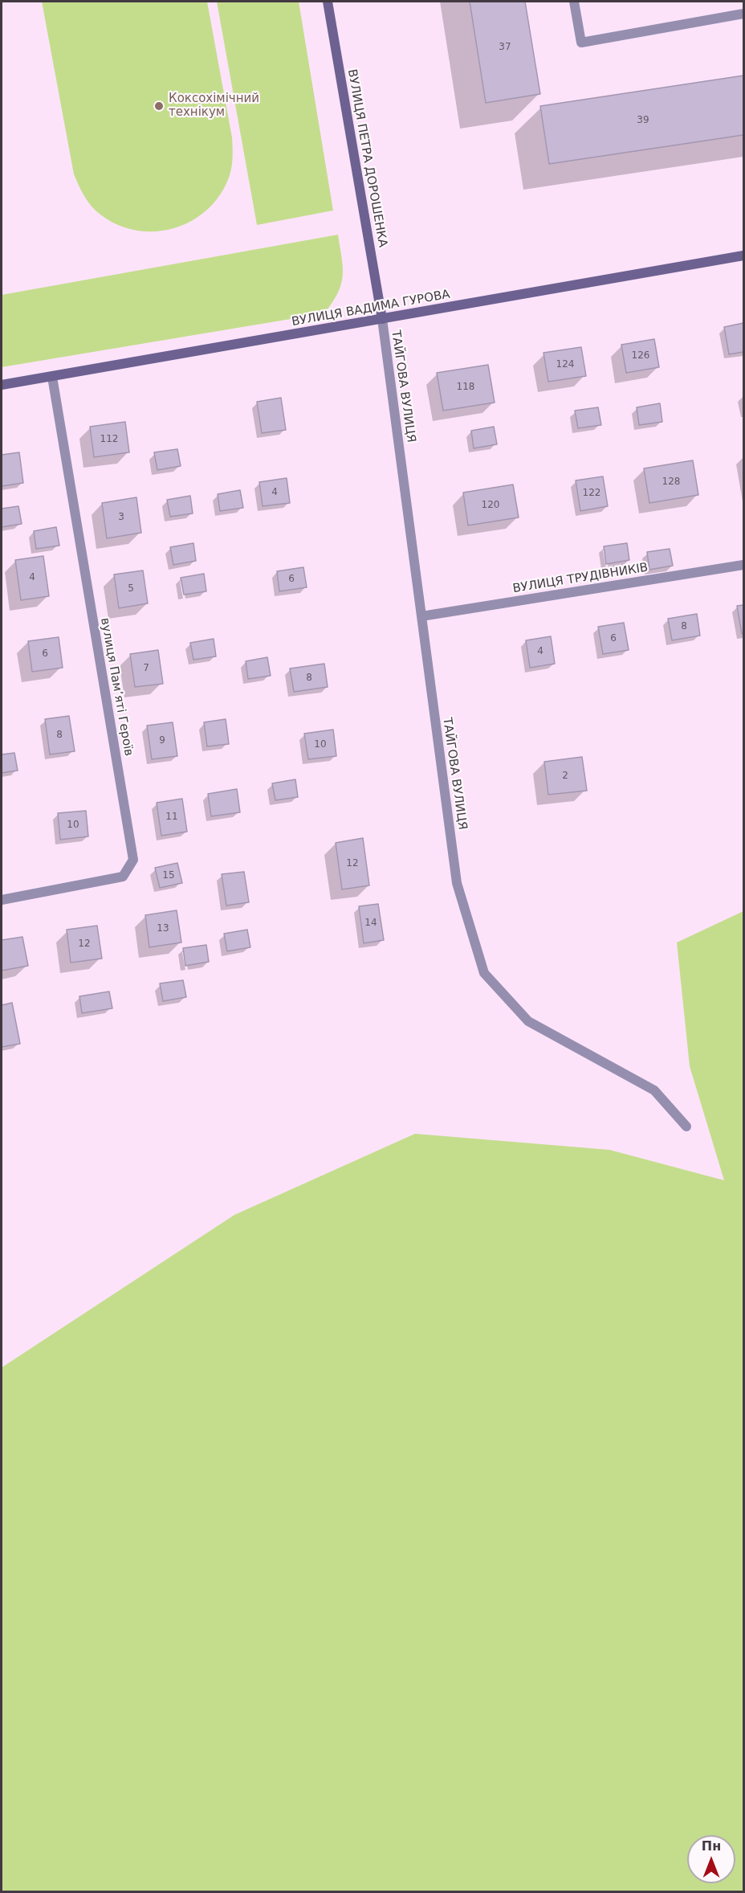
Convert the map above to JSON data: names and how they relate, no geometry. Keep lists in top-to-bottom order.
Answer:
{
  "streets": {
    "street": [
      "ВУЛИЦЯ ПЕТРА ДОРОШЕНКА",
      "ВУЛИЦЯ ВАДИМА ГУРОВА",
      "ТАЙГОВА ВУЛИЦЯ",
      "ВУЛИЦЯ ТРУДІВНИКІВ",
      "вулиця Памʼяті Героїв"
    ]
  },
  "crossings": [
    ["ВУЛИЦЯ ПЕТРА ДОРОШЕНКА", "ВУЛИЦЯ ВАДИМА ГУРОВА"],
    ["ВУЛИЦЯ ПЕТРА ДОРОШЕНКА", "ТАЙГОВА ВУЛИЦЯ"],
    ["ВУЛИЦЯ ВАДИМА ГУРОВА", "ТАЙГОВА ВУЛИЦЯ"],
    ["ВУЛИЦЯ ВАДИМА ГУРОВА", "вулиця Памʼяті Героїв"],
    ["ТАЙГОВА ВУЛИЦЯ", "ВУЛИЦЯ ТРУДІВНИКІВ"]
  ],
  "places": ["Коксохімічний технікум"],
  "house_numbers": [
    "37",
    "39",
    "126",
    "124",
    "118",
    "112",
    "128",
    "4",
    "122",
    "120",
    "3",
    "4",
    "6",
    "5",
    "8",
    "6",
    "4",
    "6",
    "7",
    "8",
    "8",
    "9",
    "10",
    "2",
    "11",
    "10",
    "12",
    "15",
    "14",
    "13",
    "12"
  ],
  "north": "top"
}
